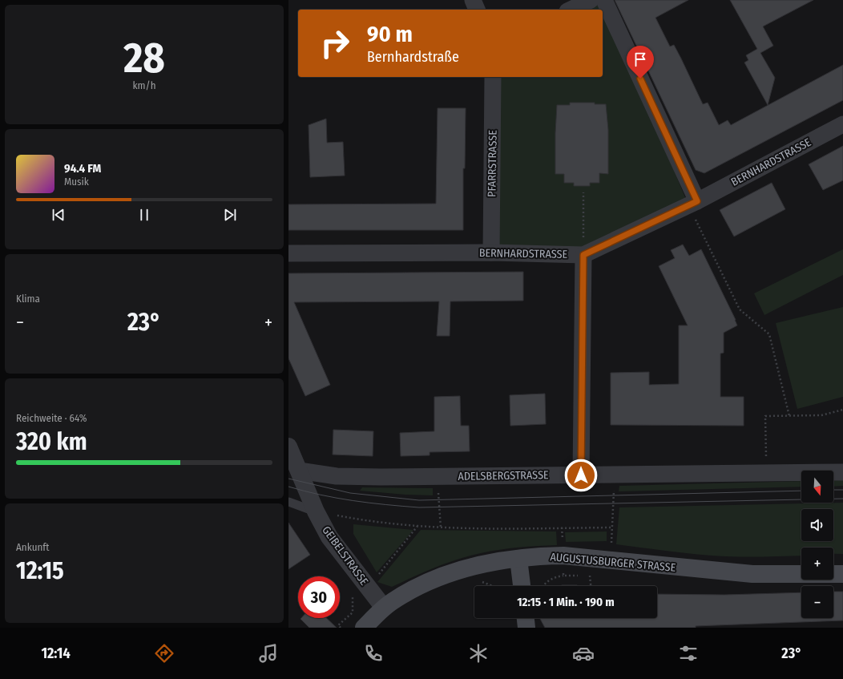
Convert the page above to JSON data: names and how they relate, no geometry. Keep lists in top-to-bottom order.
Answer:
{
  "streets": {
    "main road": ["AUGUSTUSBURGER STRASSE"],
    "street": [
      "BERNHARDSTRASSE",
      "PFARRSTRASSE",
      "ADELSBERGSTRASSE",
      "GEIBELSTRASSE"
    ]
  },
  "crossings": [
    ["BERNHARDSTRASSE", "PFARRSTRASSE"],
    ["ADELSBERGSTRASSE", "GEIBELSTRASSE"],
    ["GEIBELSTRASSE", "AUGUSTUSBURGER STRASSE"]
  ],
  "north": "bottom",
  "page": {
    "tile": [
      ["28", "km/h"],
      "Klima",
      ["Reichweite · 64%", "320 km"],
      ["Ankunft", "12:15"]
    ],
    "turn": ["90 m", "Bernhardstraße"],
    "song": ["94.4 FM", "Musik"],
    "heat": ["−", "23°", "+"],
    "map_buttons": ["+", "−"],
    "limit": "30",
    "trip": "12:15 · 1 Min. · 190 m",
    "tabs": ["12:14", "23°"]
  }
}
